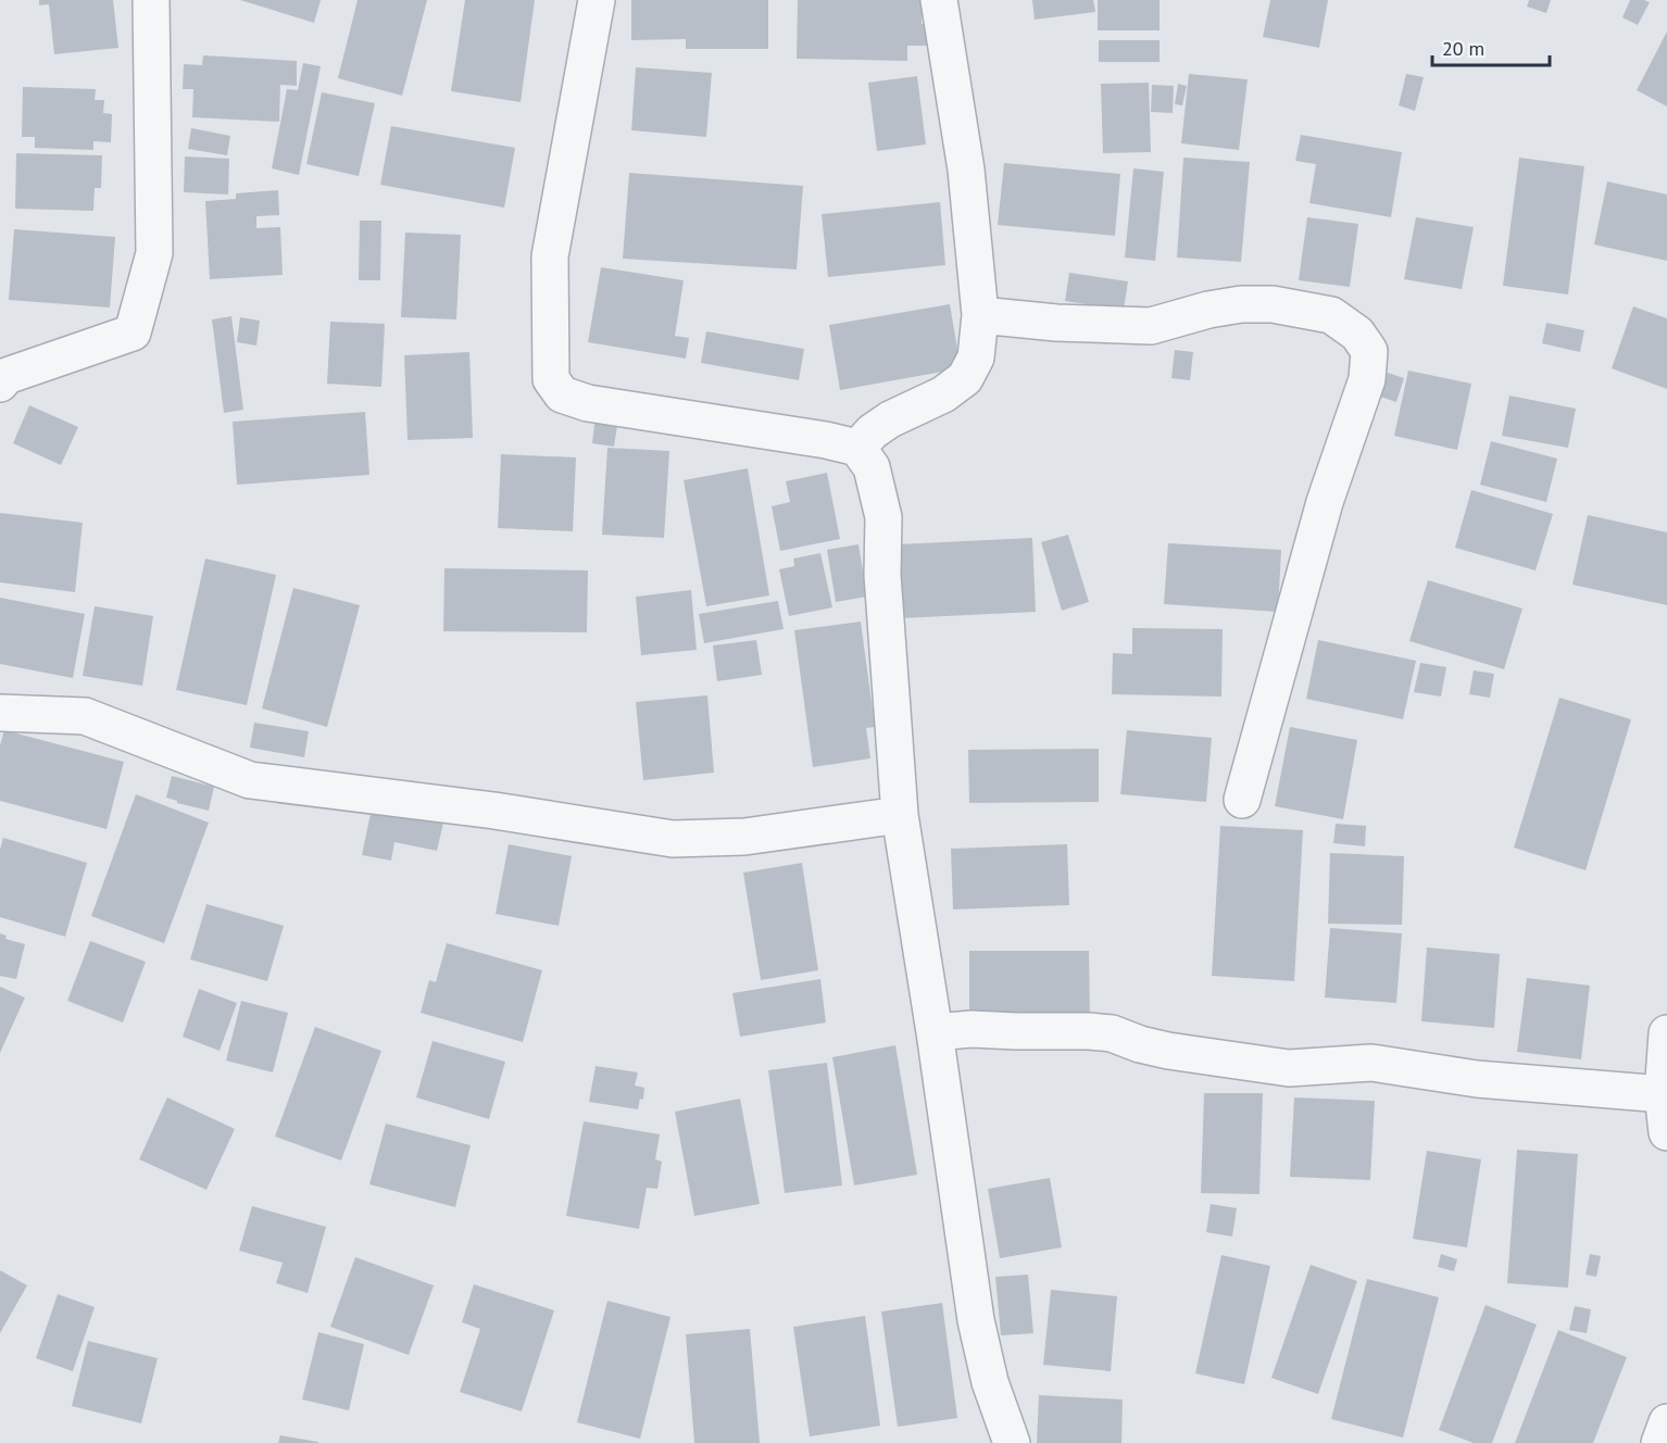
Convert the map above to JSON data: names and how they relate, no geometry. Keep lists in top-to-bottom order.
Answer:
{
  "scale_bar": "20 m"
}
